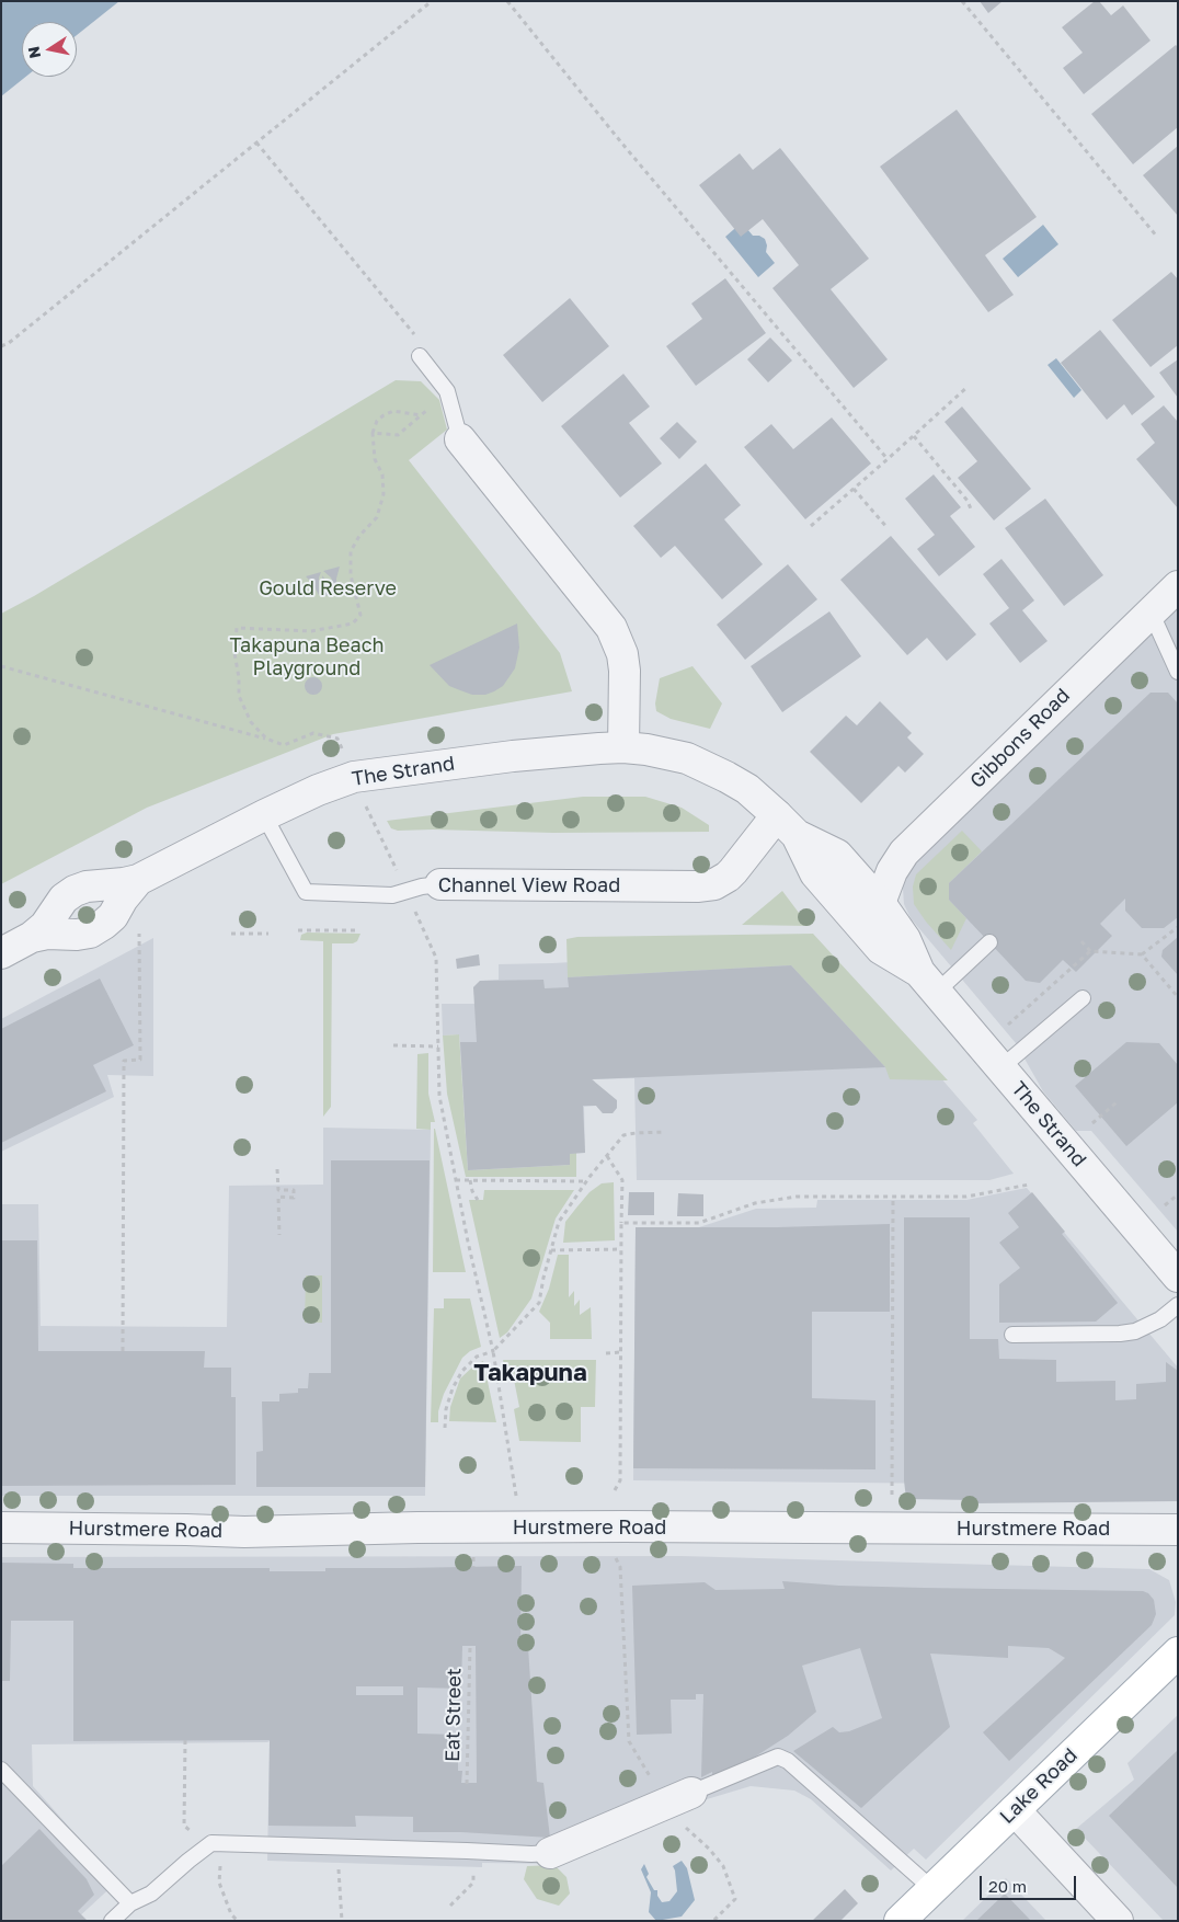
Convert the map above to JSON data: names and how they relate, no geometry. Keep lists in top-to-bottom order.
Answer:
{
  "streets": {
    "main road": ["Lake Road"],
    "street": [
      "Gibbons Road",
      "The Strand",
      "Channel View Road",
      "Hurstmere Road"
    ],
    "path": ["Eat Street"]
  },
  "crossings": [
    ["Gibbons Road", "The Strand"],
    ["The Strand", "Channel View Road"]
  ],
  "districts": ["Takapuna"],
  "parks": ["Gould Reserve", "Takapuna Beach Playground"],
  "scale_bar": "20 m",
  "north": "left"
}
